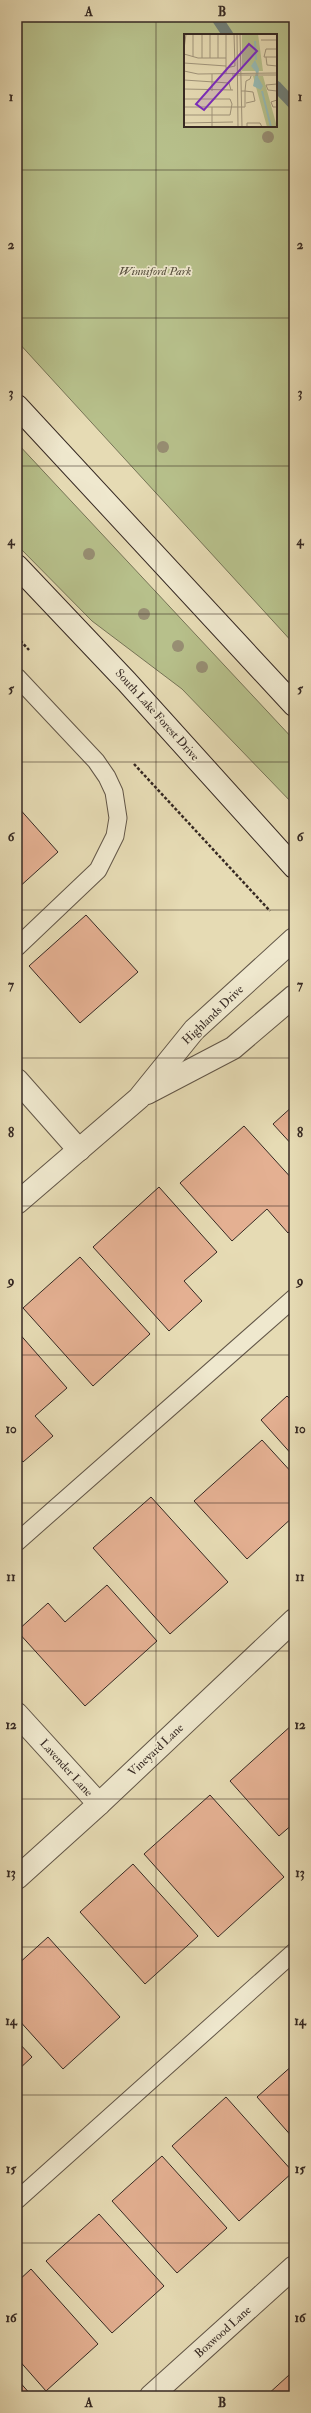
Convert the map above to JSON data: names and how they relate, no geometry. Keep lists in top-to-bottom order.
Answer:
{
  "streets": {
    "street": [
      "South Lake Forest Drive",
      "Highlands Drive",
      "Vineyard Lane",
      "Lavender Lane",
      "Boxwood Lane"
    ]
  },
  "crossings": [
    ["Vineyard Lane", "Lavender Lane"]
  ],
  "parks": ["Winniford Park"],
  "grid": {
    "columns": ["A", "B"],
    "rows": [
      "1",
      "2",
      "3",
      "4",
      "5",
      "6",
      "7",
      "8",
      "9",
      "10",
      "11",
      "12",
      "13",
      "14",
      "15",
      "16"
    ]
  }
}
